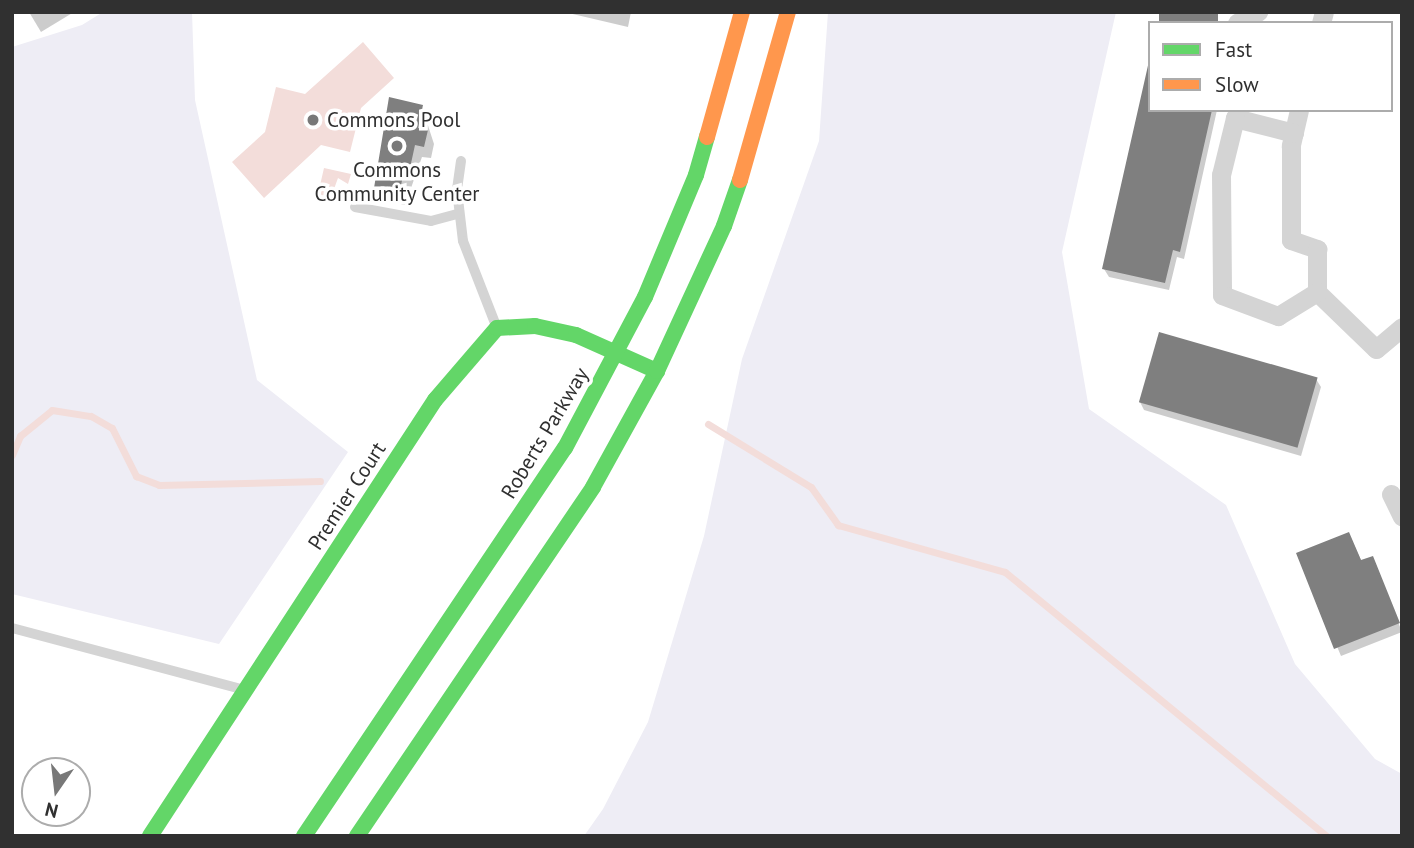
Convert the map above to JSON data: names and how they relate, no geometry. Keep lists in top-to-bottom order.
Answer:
{
  "streets": {
    "main road": ["Roberts Parkway", "Premier Court"]
  },
  "places": ["Commons Pool", "Commons Community Center"],
  "legend": ["Fast", "Slow"],
  "north": "bottom"
}
